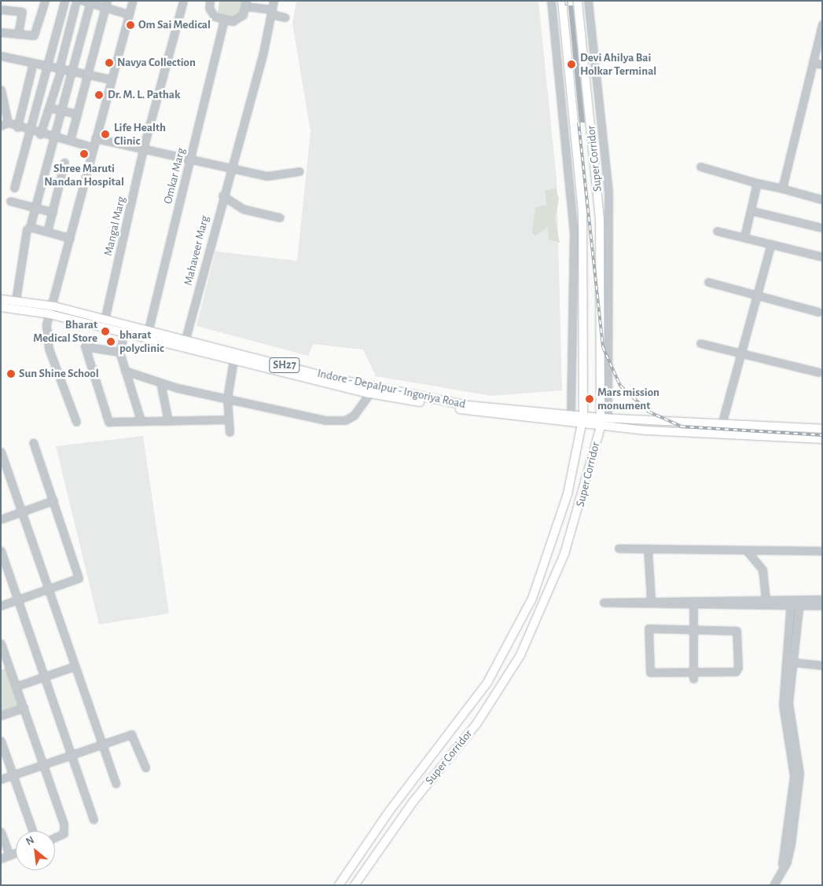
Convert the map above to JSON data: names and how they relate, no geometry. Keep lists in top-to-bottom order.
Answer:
{
  "streets": {
    "main road": ["Super Corridor", "SH27", "Indore - Depalpur - Ingoriya Road"],
    "street": ["Omkar Marg", "Mangal Marg", "Mahaveer Marg"]
  },
  "crossings": [
    ["Super Corridor", "Indore - Depalpur - Ingoriya Road"],
    ["Omkar Marg", "Indore - Depalpur - Ingoriya Road"],
    ["Mangal Marg", "Indore - Depalpur - Ingoriya Road"],
    ["Mahaveer Marg", "Indore - Depalpur - Ingoriya Road"]
  ],
  "places": [
    "Om Sai Medical",
    "Navya Collection",
    "Devi Ahilya Bai Holkar Terminal",
    "Dr. M. L. Pathak",
    "Life Health Clinic",
    "Shree Maruti Nandan Hospital",
    "Bharat Medical Store",
    "bharat polyclinic",
    "Sun Shine School",
    "Mars mission monument"
  ],
  "north": "top left"
}
